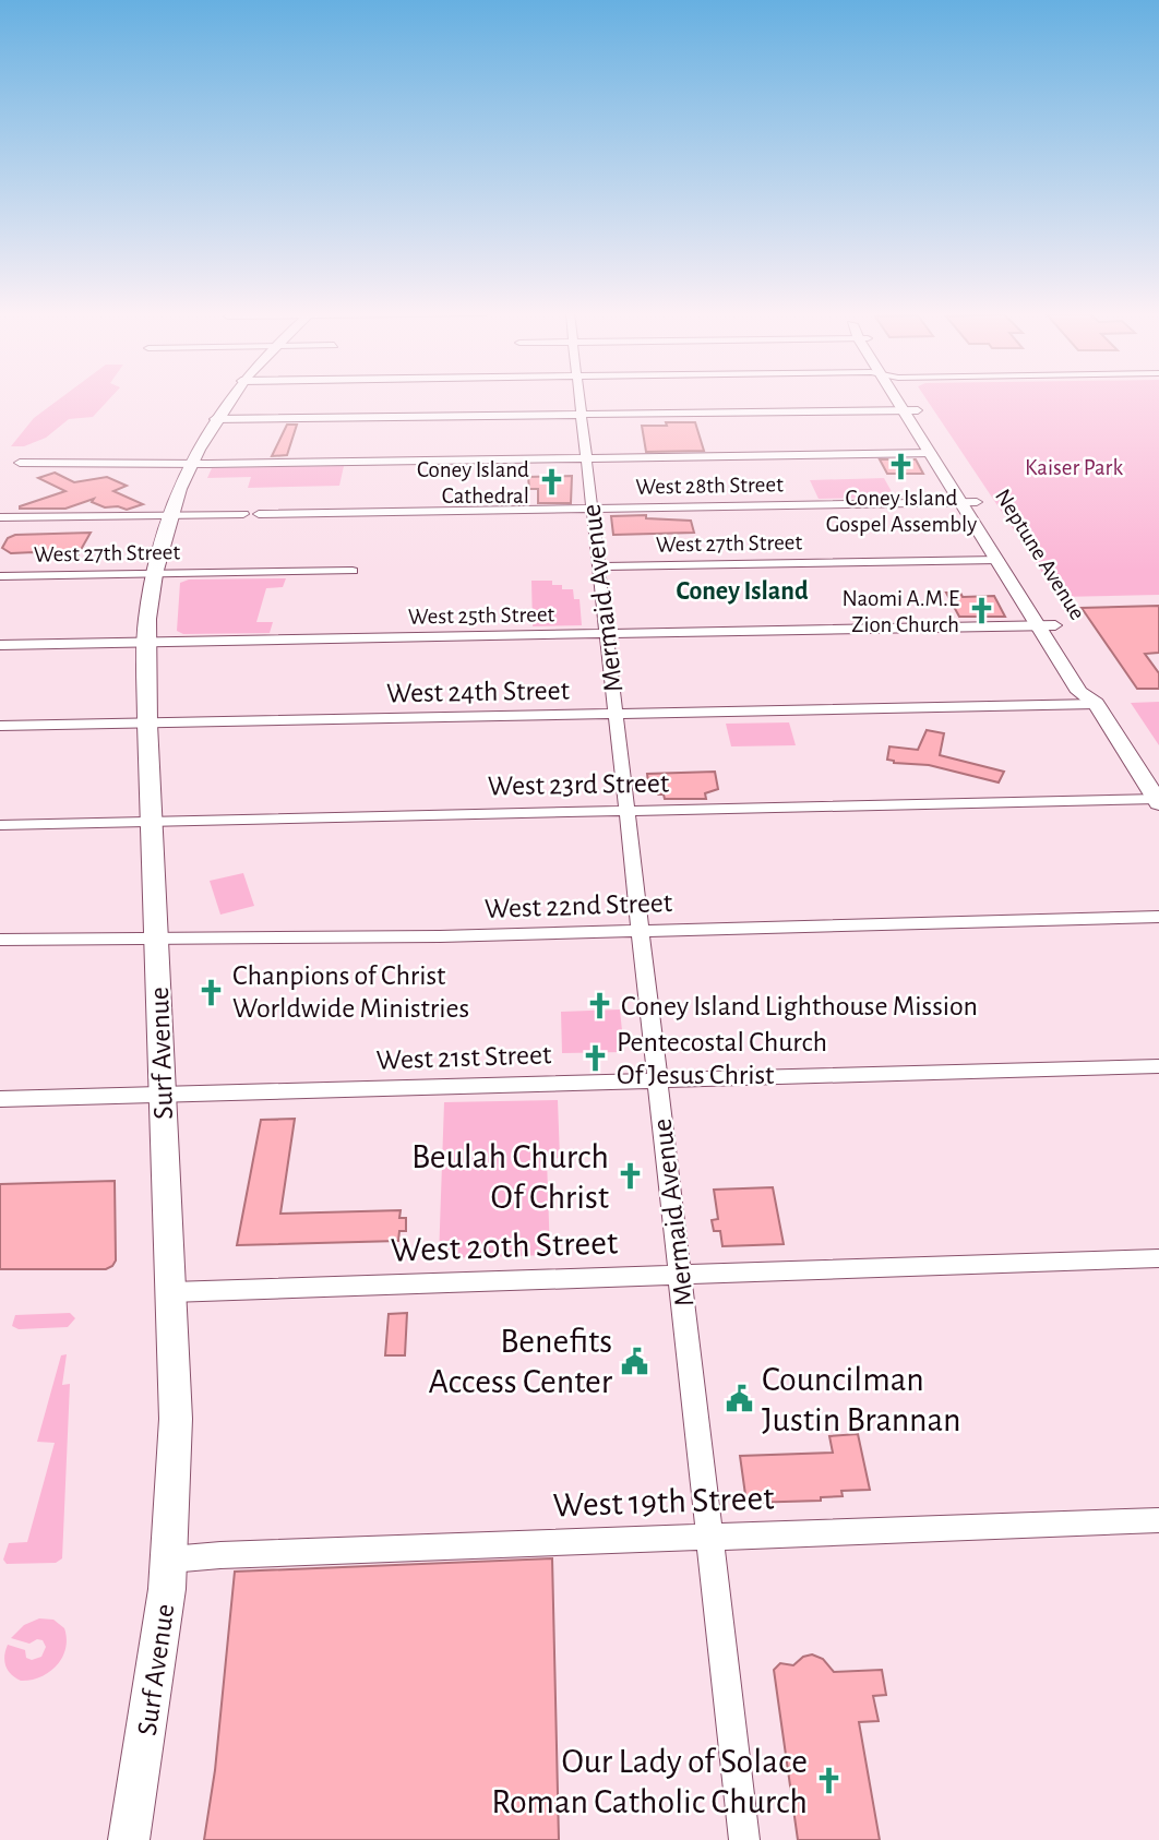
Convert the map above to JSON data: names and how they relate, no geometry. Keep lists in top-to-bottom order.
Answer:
{
  "streets": {
    "main road": ["Neptune Avenue", "Surf Avenue"],
    "street": [
      "West 28th Street",
      "West 27th Street",
      "Mermaid Avenue",
      "West 25th Street",
      "West 24th Street",
      "West 23rd Street",
      "West 22nd Street",
      "West 21st Street",
      "West 20th Street",
      "West 19th Street"
    ]
  },
  "crossings": [
    ["West 28th Street", "Neptune Avenue"],
    ["West 28th Street", "Mermaid Avenue"],
    ["West 27th Street", "Neptune Avenue"],
    ["West 27th Street", "Mermaid Avenue"],
    ["West 27th Street", "Surf Avenue"],
    ["Neptune Avenue", "West 25th Street"],
    ["Neptune Avenue", "West 24th Street"],
    ["Neptune Avenue", "West 23rd Street"],
    ["Mermaid Avenue", "West 25th Street"],
    ["Mermaid Avenue", "West 24th Street"],
    ["Mermaid Avenue", "West 23rd Street"],
    ["Mermaid Avenue", "West 22nd Street"],
    ["Mermaid Avenue", "West 21st Street"],
    ["Mermaid Avenue", "West 20th Street"],
    ["Mermaid Avenue", "West 19th Street"],
    ["West 25th Street", "Surf Avenue"],
    ["West 24th Street", "Surf Avenue"],
    ["West 23rd Street", "Surf Avenue"],
    ["West 22nd Street", "Surf Avenue"],
    ["Surf Avenue", "West 21st Street"],
    ["Surf Avenue", "West 20th Street"],
    ["Surf Avenue", "West 19th Street"]
  ],
  "districts": ["Coney Island"],
  "parks": ["Kaiser Park"],
  "places": {
    "church": [
      "Coney Island Gospel Assembly",
      "Coney Island Cathedral",
      "Naomi A.M.E Zion Church",
      "Chanpions of Christ Worldwide Ministries",
      "Coney Island Lighthouse Mission",
      "Pentecostal Church Of Jesus Christ",
      "Beulah Church Of Christ",
      "Our Lady of Solace Roman Catholic Church"
    ],
    "public building": ["Benefits Access Center", "Councilman Justin Brannan"]
  }
}
